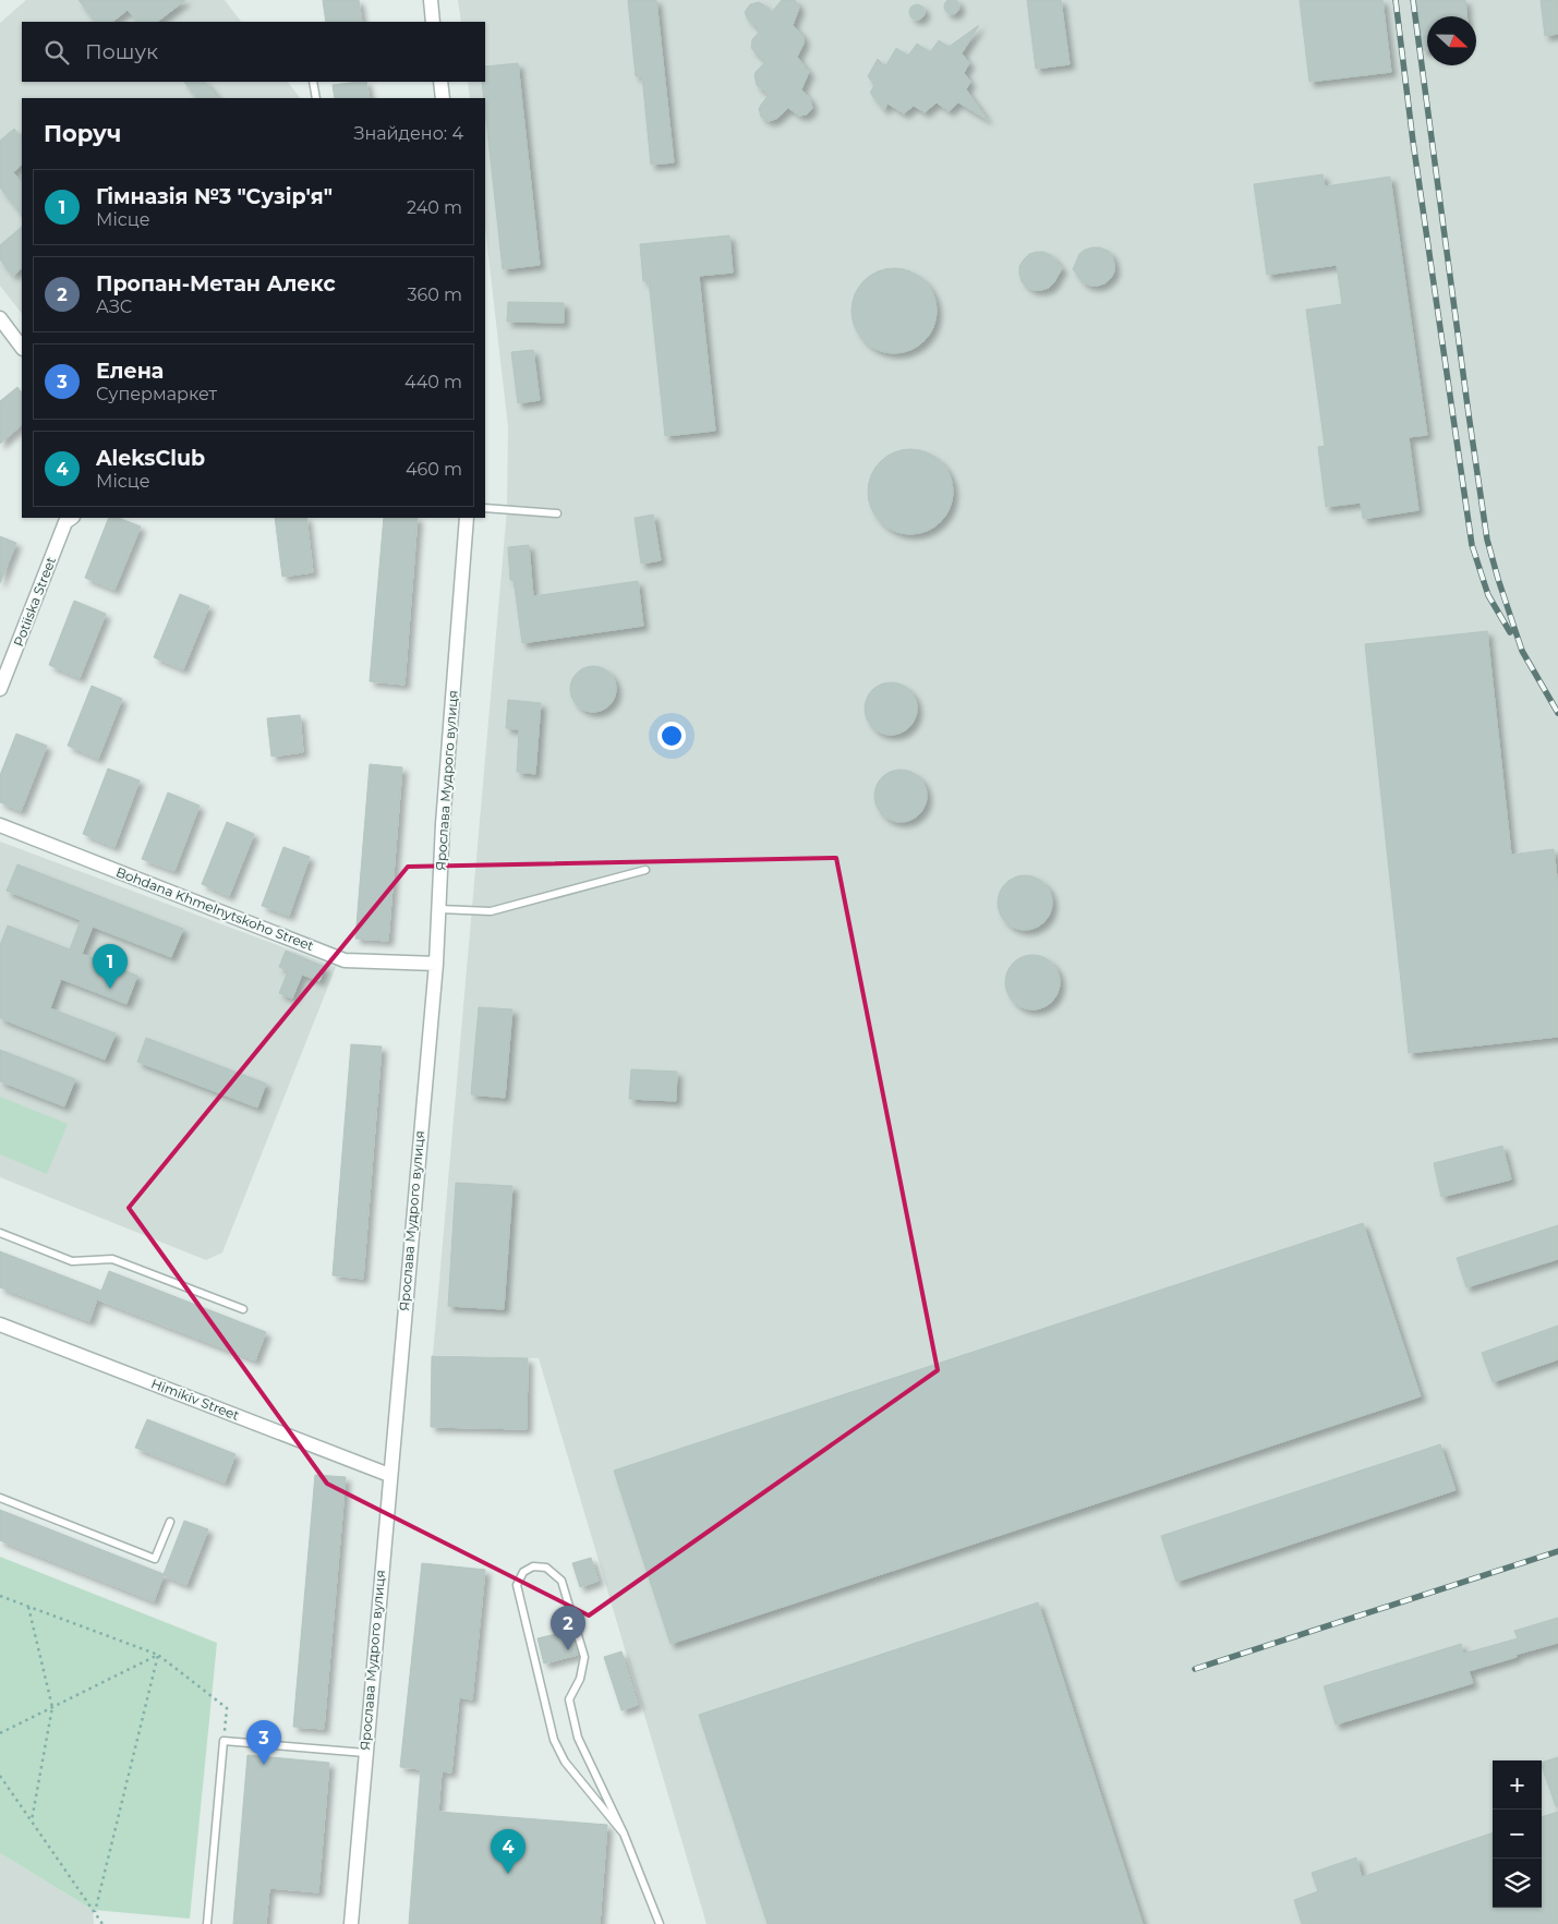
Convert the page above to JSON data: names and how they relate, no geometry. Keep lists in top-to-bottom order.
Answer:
{
  "streets": {
    "street": [
      "Potiiska Street",
      "Ярослава Мудрого вулиця",
      "Bohdana Khmelnytskoho Street",
      "Himikiv Street"
    ]
  },
  "crossings": [
    ["Ярослава Мудрого вулиця", "Bohdana Khmelnytskoho Street"],
    ["Ярослава Мудрого вулиця", "Himikiv Street"]
  ],
  "north": "right",
  "page": {
    "search": "Пошук",
    "heading": ["Поруч", "Знайдено: 4"],
    "list": [
      {
        "mark": "1",
        "name": "Гімназія №3 \"Сузір'я\"",
        "note": "Місце",
        "value": "240 m"
      },
      {
        "mark": "2",
        "name": "Пропан-Метан Алекс",
        "note": "АЗС",
        "value": "360 m"
      },
      {
        "mark": "3",
        "name": "Елена",
        "note": "Супермаркет",
        "value": "440 m"
      },
      {
        "mark": "4",
        "name": "AleksClub",
        "note": "Місце",
        "value": "460 m"
      }
    ],
    "pins": [
      "1",
      "2",
      "3",
      "4"
    ],
    "map_buttons": ["+", "−"]
  }
}
